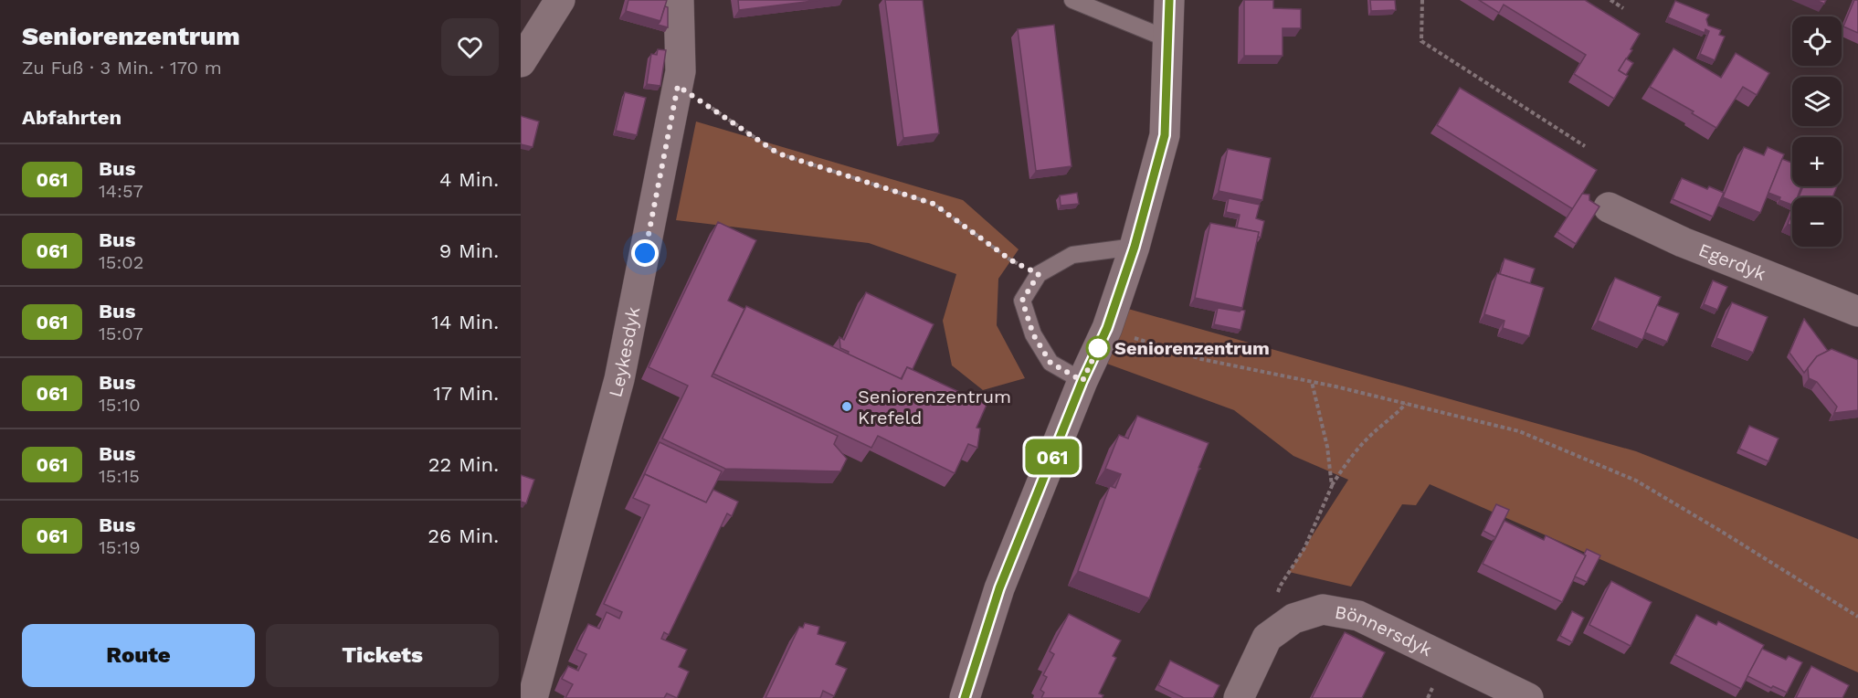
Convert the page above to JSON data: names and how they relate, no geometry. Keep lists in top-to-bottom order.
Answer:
{
  "streets": {
    "street": ["Egerdyk", "Leykesdyk", "Bönnersdyk"]
  },
  "places": ["Seniorenzentrum", "Seniorenzentrum Krefeld"],
  "lines": ["bus line 061"],
  "page": {
    "heading": [
      ["Seniorenzentrum", "Zu Fuß · 3 Min. · 170 m"],
      "Abfahrten"
    ],
    "on_map": "061",
    "map_buttons": ["+", "−"],
    "list": [
      {
        "mark": "061",
        "name": "Bus",
        "note": "14:57",
        "value": "4 Min."
      },
      {
        "mark": "061",
        "name": "Bus",
        "note": "15:02",
        "value": "9 Min."
      },
      {
        "mark": "061",
        "name": "Bus",
        "note": "15:07",
        "value": "14 Min."
      },
      {
        "mark": "061",
        "name": "Bus",
        "note": "15:10",
        "value": "17 Min."
      },
      {
        "mark": "061",
        "name": "Bus",
        "note": "15:15",
        "value": "22 Min."
      },
      {
        "mark": "061",
        "name": "Bus",
        "note": "15:19",
        "value": "26 Min."
      }
    ],
    "buttons": ["Route", "Tickets"]
  }
}
